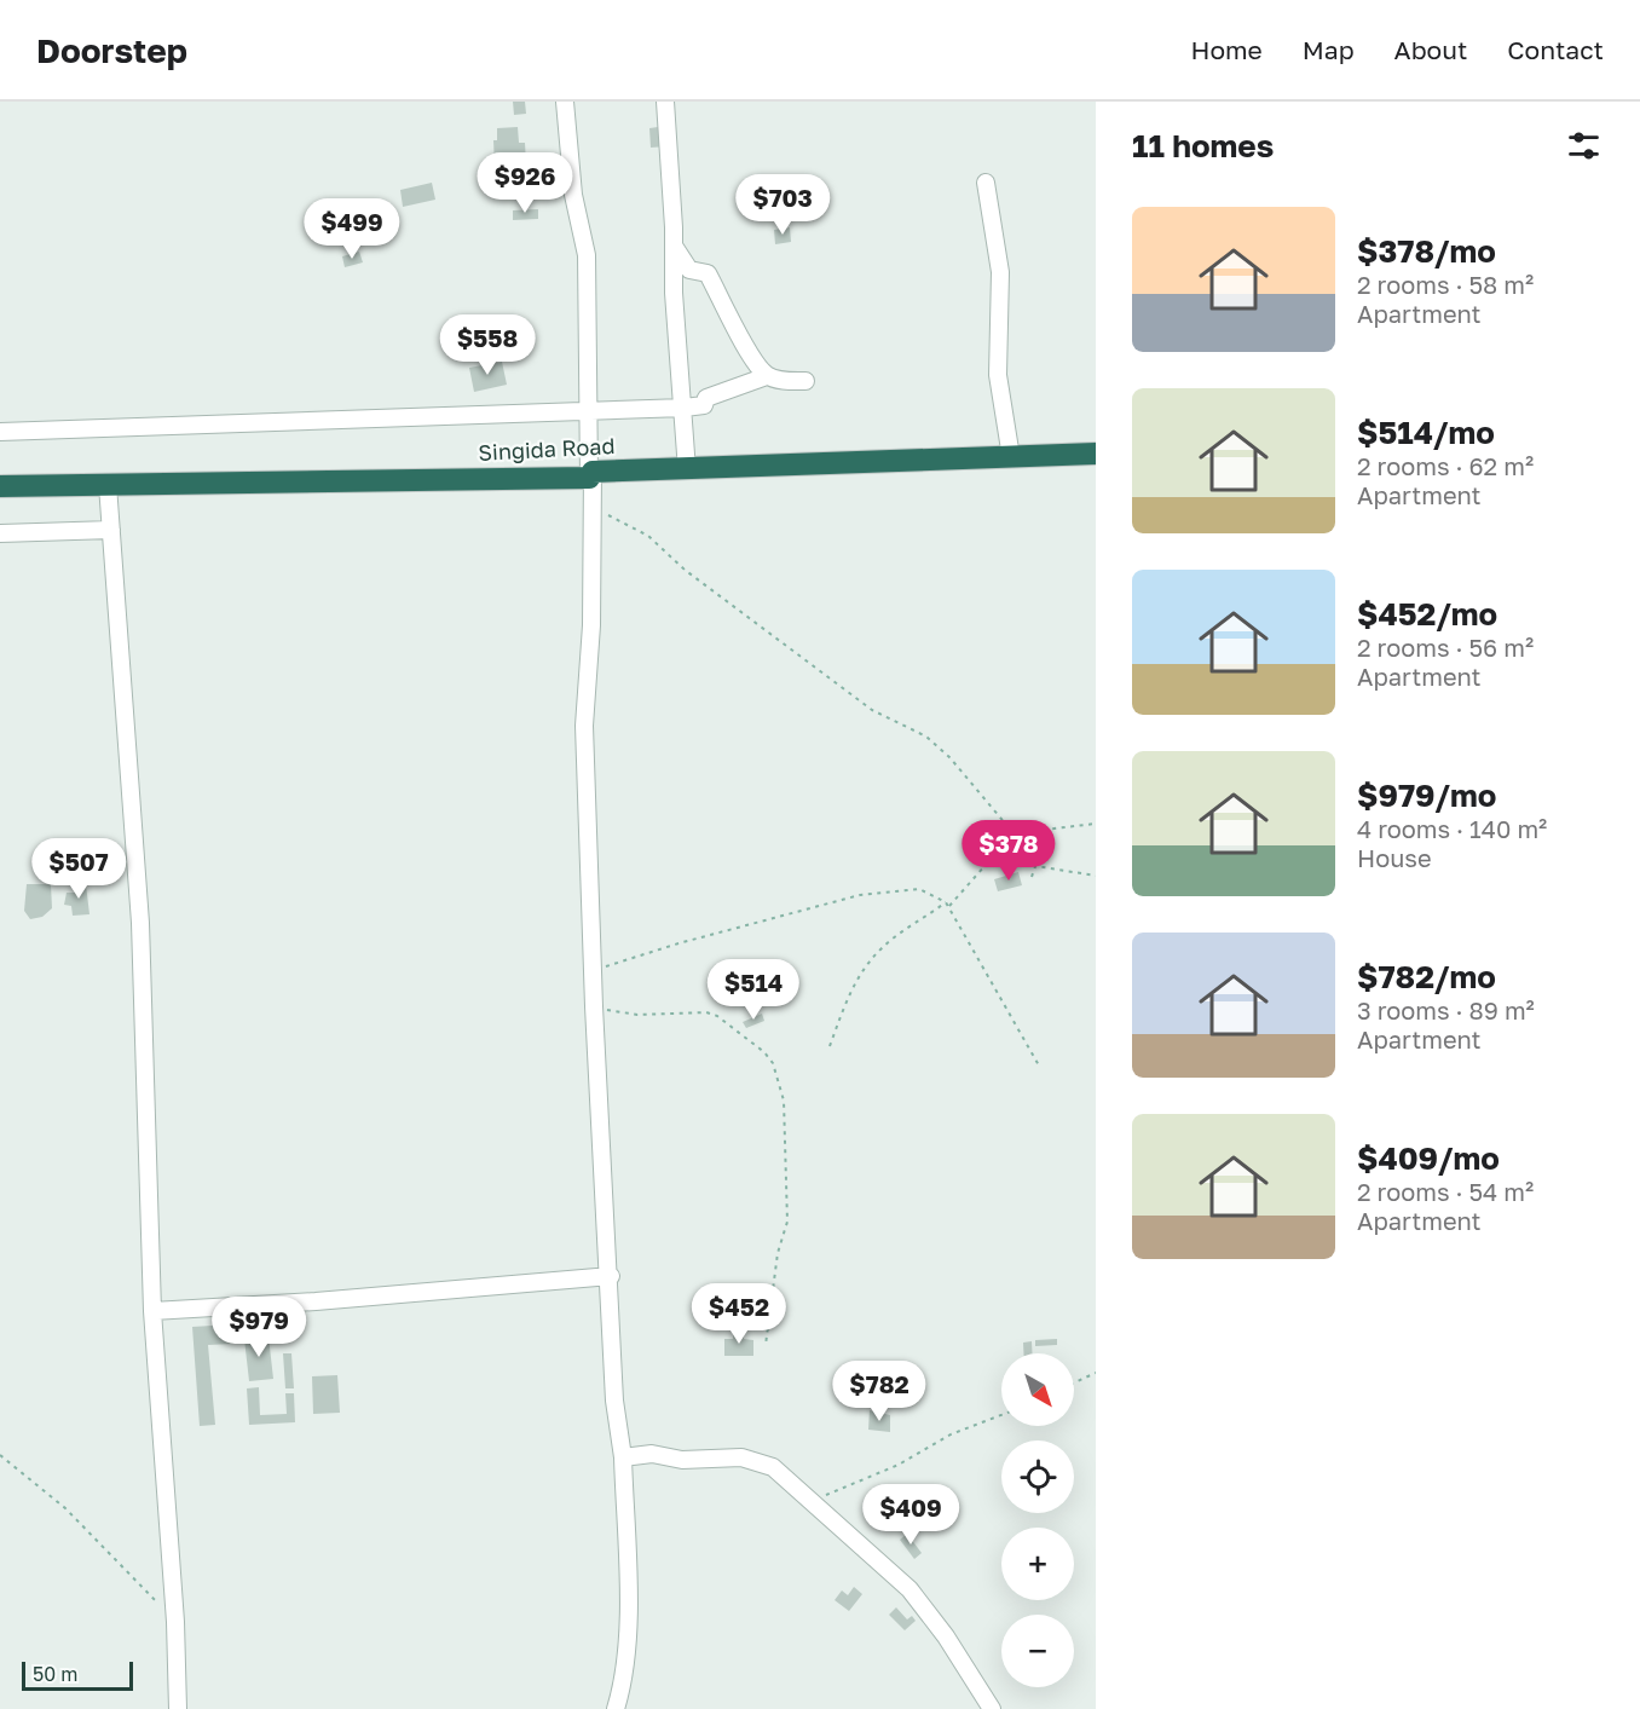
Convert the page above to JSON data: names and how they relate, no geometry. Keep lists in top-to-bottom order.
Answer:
{
  "streets": {
    "highway": ["Singida Road"]
  },
  "scale_bar": "50 m",
  "north": "bottom right",
  "page": {
    "header": "Doorstep",
    "nav": [
      "Home",
      "Map",
      "About",
      "Contact"
    ],
    "heading": "11 homes",
    "price": [
      "$926",
      "$703",
      "$499",
      "$558",
      "$378",
      "$507",
      "$514",
      "$452",
      "$979",
      "$782",
      "$409"
    ],
    "list": [
      {
        "name": "$378/mo",
        "note": "2 rooms · 58 m² · Apartment"
      },
      {
        "name": "$514/mo",
        "note": "2 rooms · 62 m² · Apartment"
      },
      {
        "name": "$452/mo",
        "note": "2 rooms · 56 m² · Apartment"
      },
      {
        "name": "$979/mo",
        "note": "4 rooms · 140 m² · House"
      },
      {
        "name": "$782/mo",
        "note": "3 rooms · 89 m² · Apartment"
      },
      {
        "name": "$409/mo",
        "note": "2 rooms · 54 m² · Apartment"
      }
    ],
    "map_buttons": ["+", "−"],
    "scale": "50 m"
  }
}
